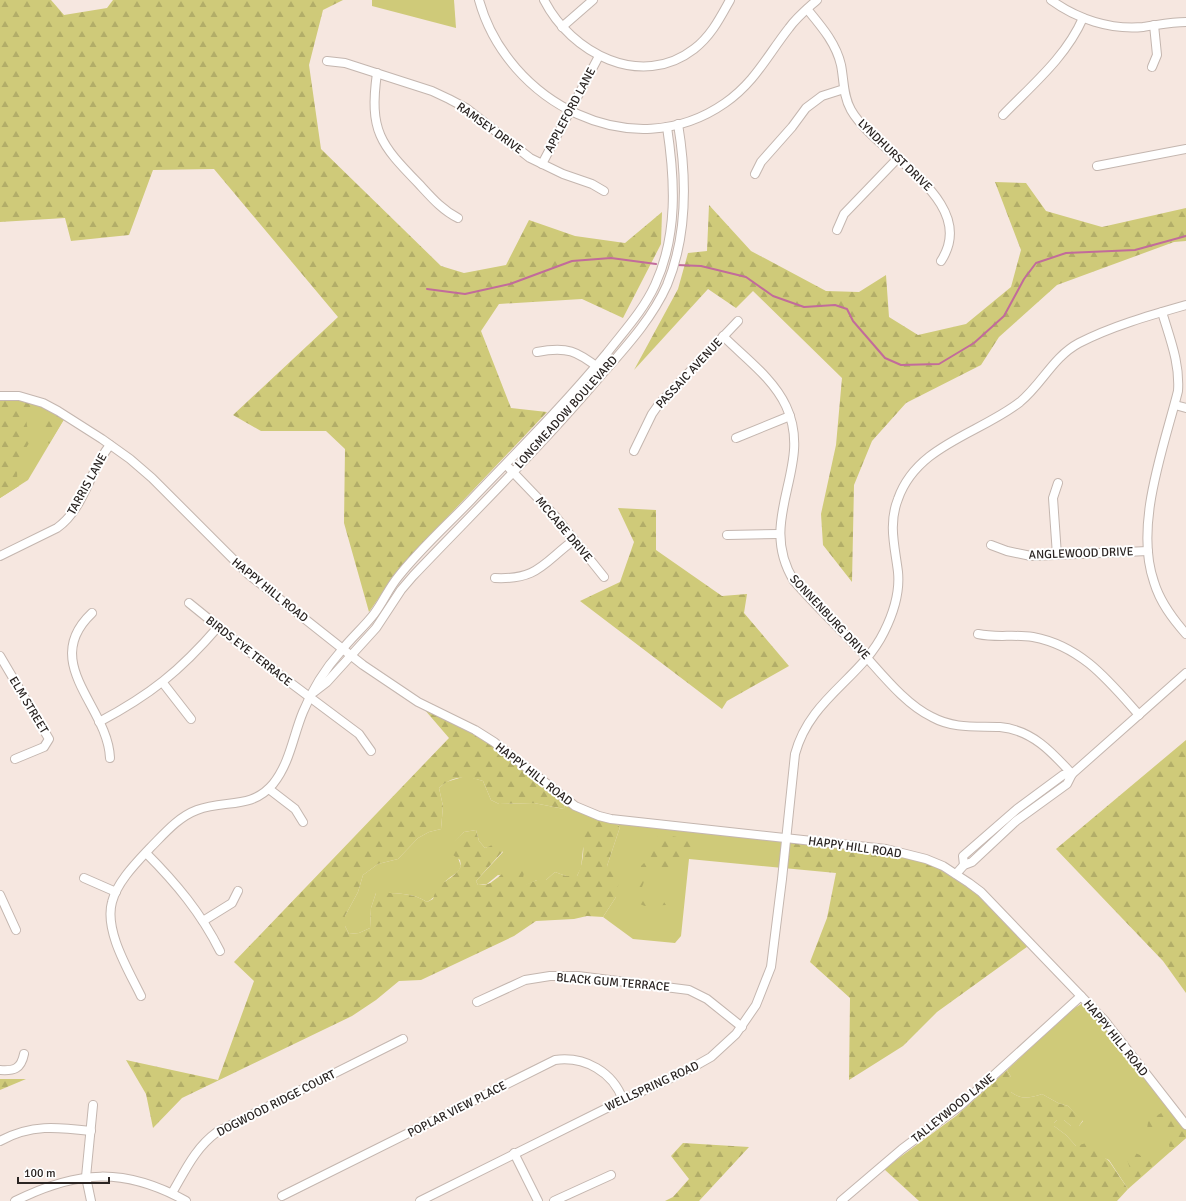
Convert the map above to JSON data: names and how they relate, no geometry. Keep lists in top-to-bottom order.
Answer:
{
  "streets": {
    "street": [
      "APPLEFORD LANE",
      "RAMSEY DRIVE",
      "LYNDHURST DRIVE",
      "PASSAIC AVENUE",
      "LONGMEADOW BOULEVARD",
      "TARRIS LANE",
      "MCCABE DRIVE",
      "ANGLEWOOD DRIVE",
      "HAPPY HILL ROAD",
      "SONNENBURG DRIVE",
      "BIRDS EYE TERRACE",
      "ELM STREET",
      "BLACK GUM TERRACE",
      "WELLSPRING ROAD",
      "DOGWOOD RIDGE COURT",
      "TALLEYWOOD LANE",
      "POPLAR VIEW PLACE"
    ]
  },
  "crossings": [
    ["APPLEFORD LANE", "RAMSEY DRIVE"],
    ["PASSAIC AVENUE", "SONNENBURG DRIVE"],
    ["LONGMEADOW BOULEVARD", "MCCABE DRIVE"],
    ["LONGMEADOW BOULEVARD", "HAPPY HILL ROAD"],
    ["LONGMEADOW BOULEVARD", "BIRDS EYE TERRACE"],
    ["TARRIS LANE", "HAPPY HILL ROAD"],
    ["HAPPY HILL ROAD", "WELLSPRING ROAD"],
    ["HAPPY HILL ROAD", "TALLEYWOOD LANE"],
    ["SONNENBURG DRIVE", "WELLSPRING ROAD"],
    ["BLACK GUM TERRACE", "WELLSPRING ROAD"],
    ["WELLSPRING ROAD", "POPLAR VIEW PLACE"]
  ],
  "scale_bar": "100 m"
}
